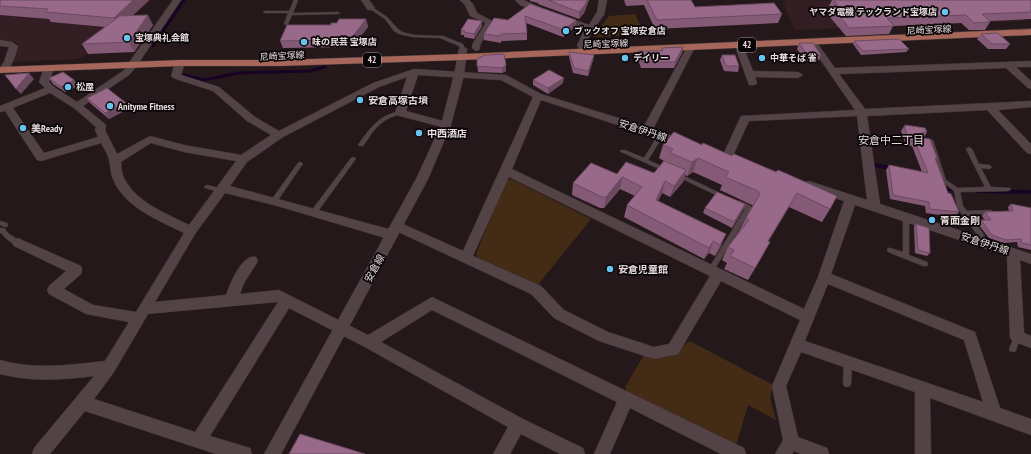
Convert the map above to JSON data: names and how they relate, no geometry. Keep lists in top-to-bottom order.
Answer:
{
  "streets": {
    "main road": ["尼崎宝塚線", "42"],
    "street": ["安倉伊丹線", "安倉線"]
  },
  "crossings": [
    ["安倉伊丹線", "安倉線"]
  ],
  "districts": ["安倉中二丁目"],
  "places": [
    "ヤマダ電機 テックランド宝塚店",
    "ブックオフ 宝塚安倉店",
    "宝塚典礼会館",
    "味の民芸 宝塚店",
    "デイリー",
    "中華そば 雀",
    "松屋",
    "安倉高塚古墳",
    "Anityme Fitness",
    "美Ready",
    "中西酒店",
    "青面金剛",
    "安倉児童館"
  ]
}
